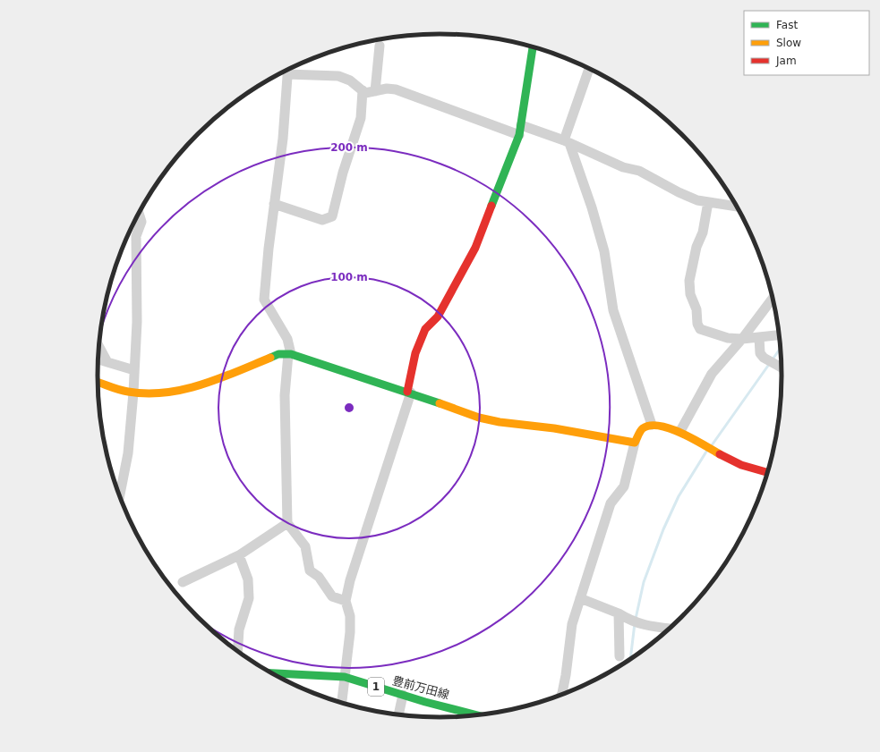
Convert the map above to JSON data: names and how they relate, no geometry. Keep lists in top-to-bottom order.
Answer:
{
  "streets": {
    "street": ["1", "豊前万田線"]
  },
  "legend": ["Fast", "Slow", "Jam"],
  "rings": ["200 m", "100 m"]
}
